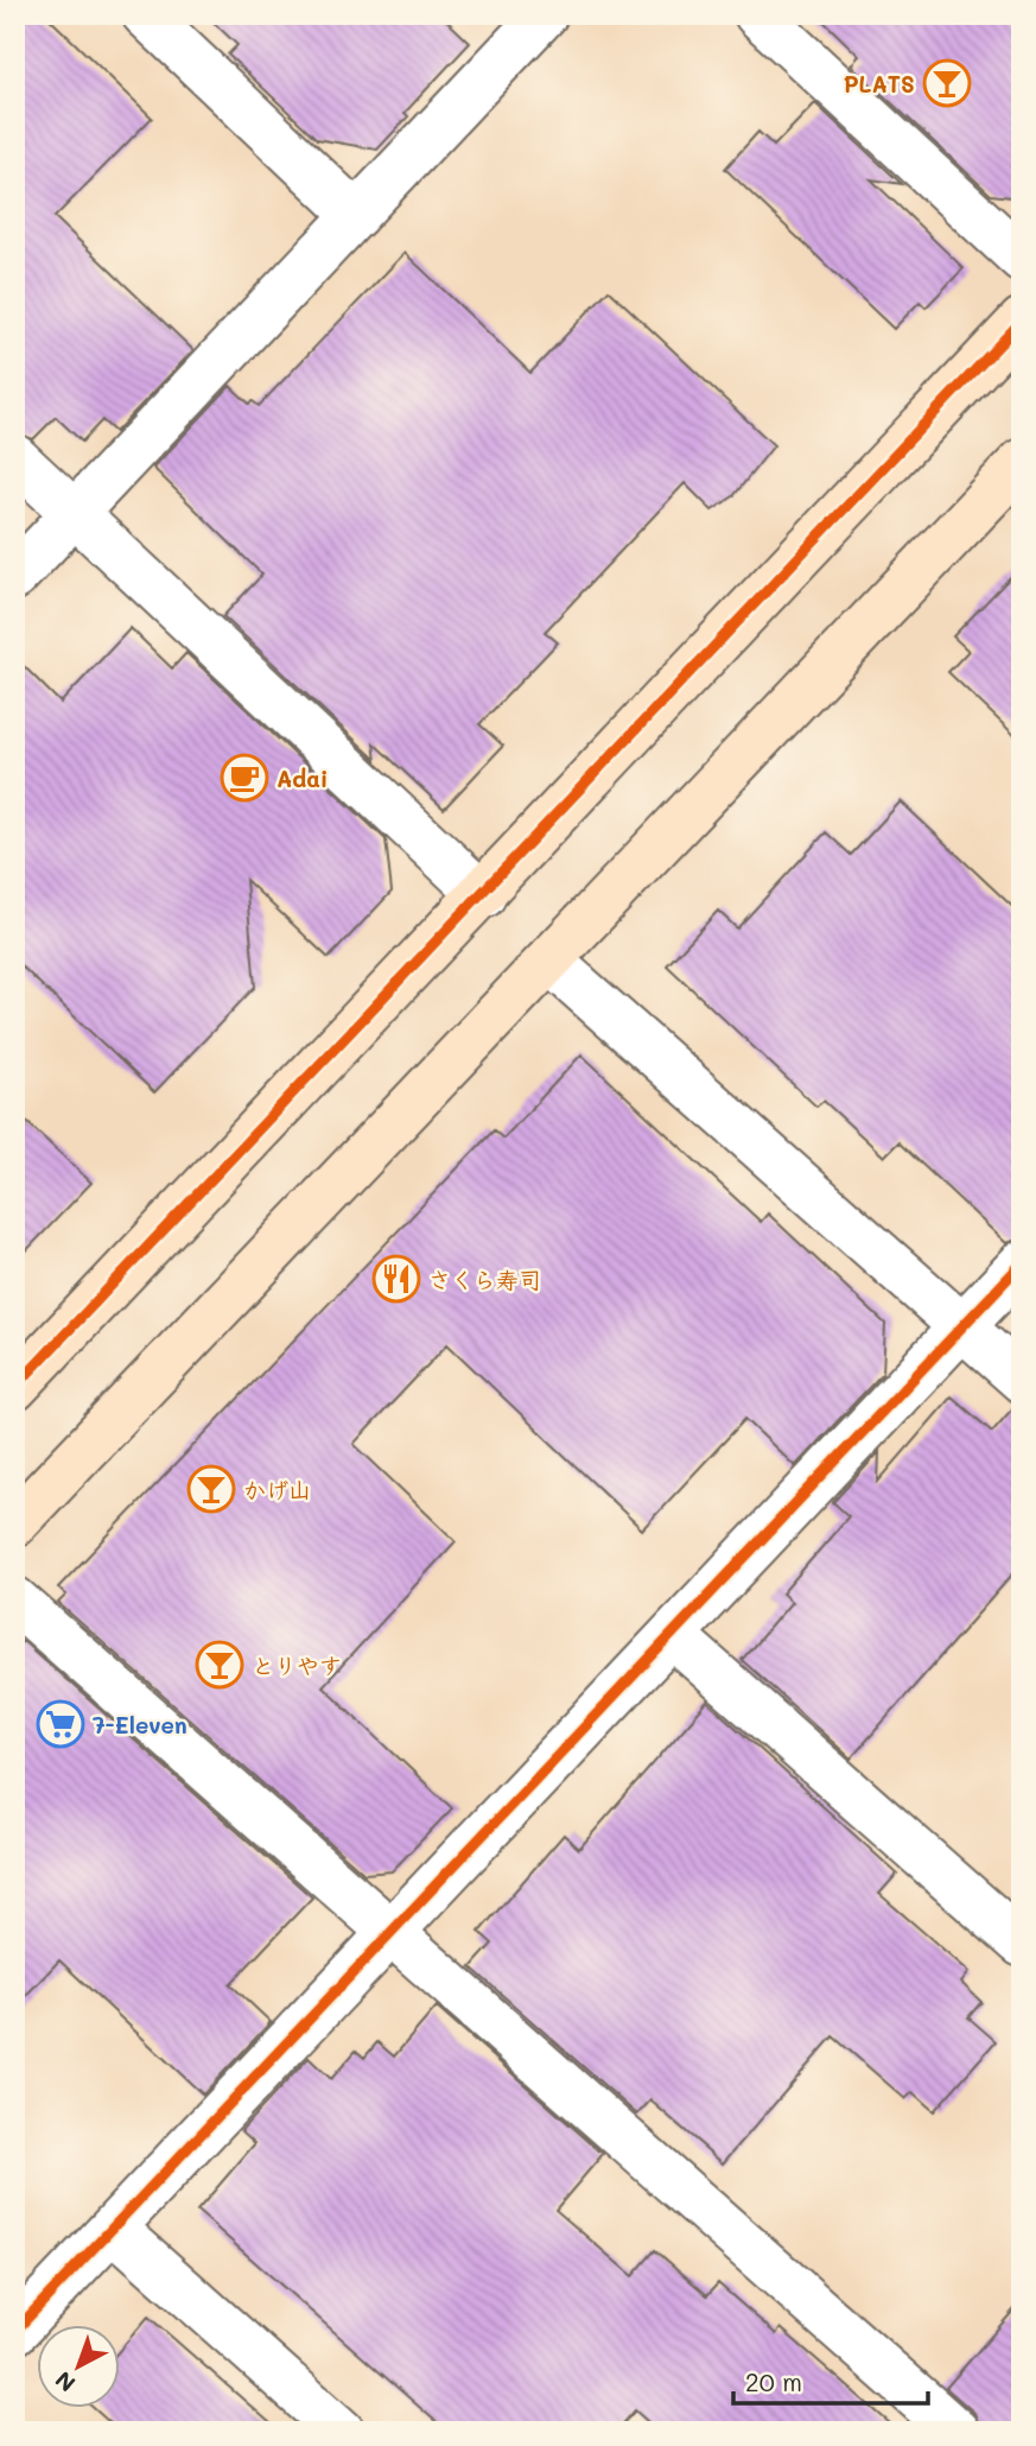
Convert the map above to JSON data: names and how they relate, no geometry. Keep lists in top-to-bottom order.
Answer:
{
  "places": {
    "bar": ["PLATS", "かげ山", "とりやす"],
    "cafe": ["Adai"],
    "restaurant": ["さくら寿司"],
    "supermarket": ["7-Eleven"]
  },
  "scale_bar": "20 m",
  "north": "bottom left"
}
